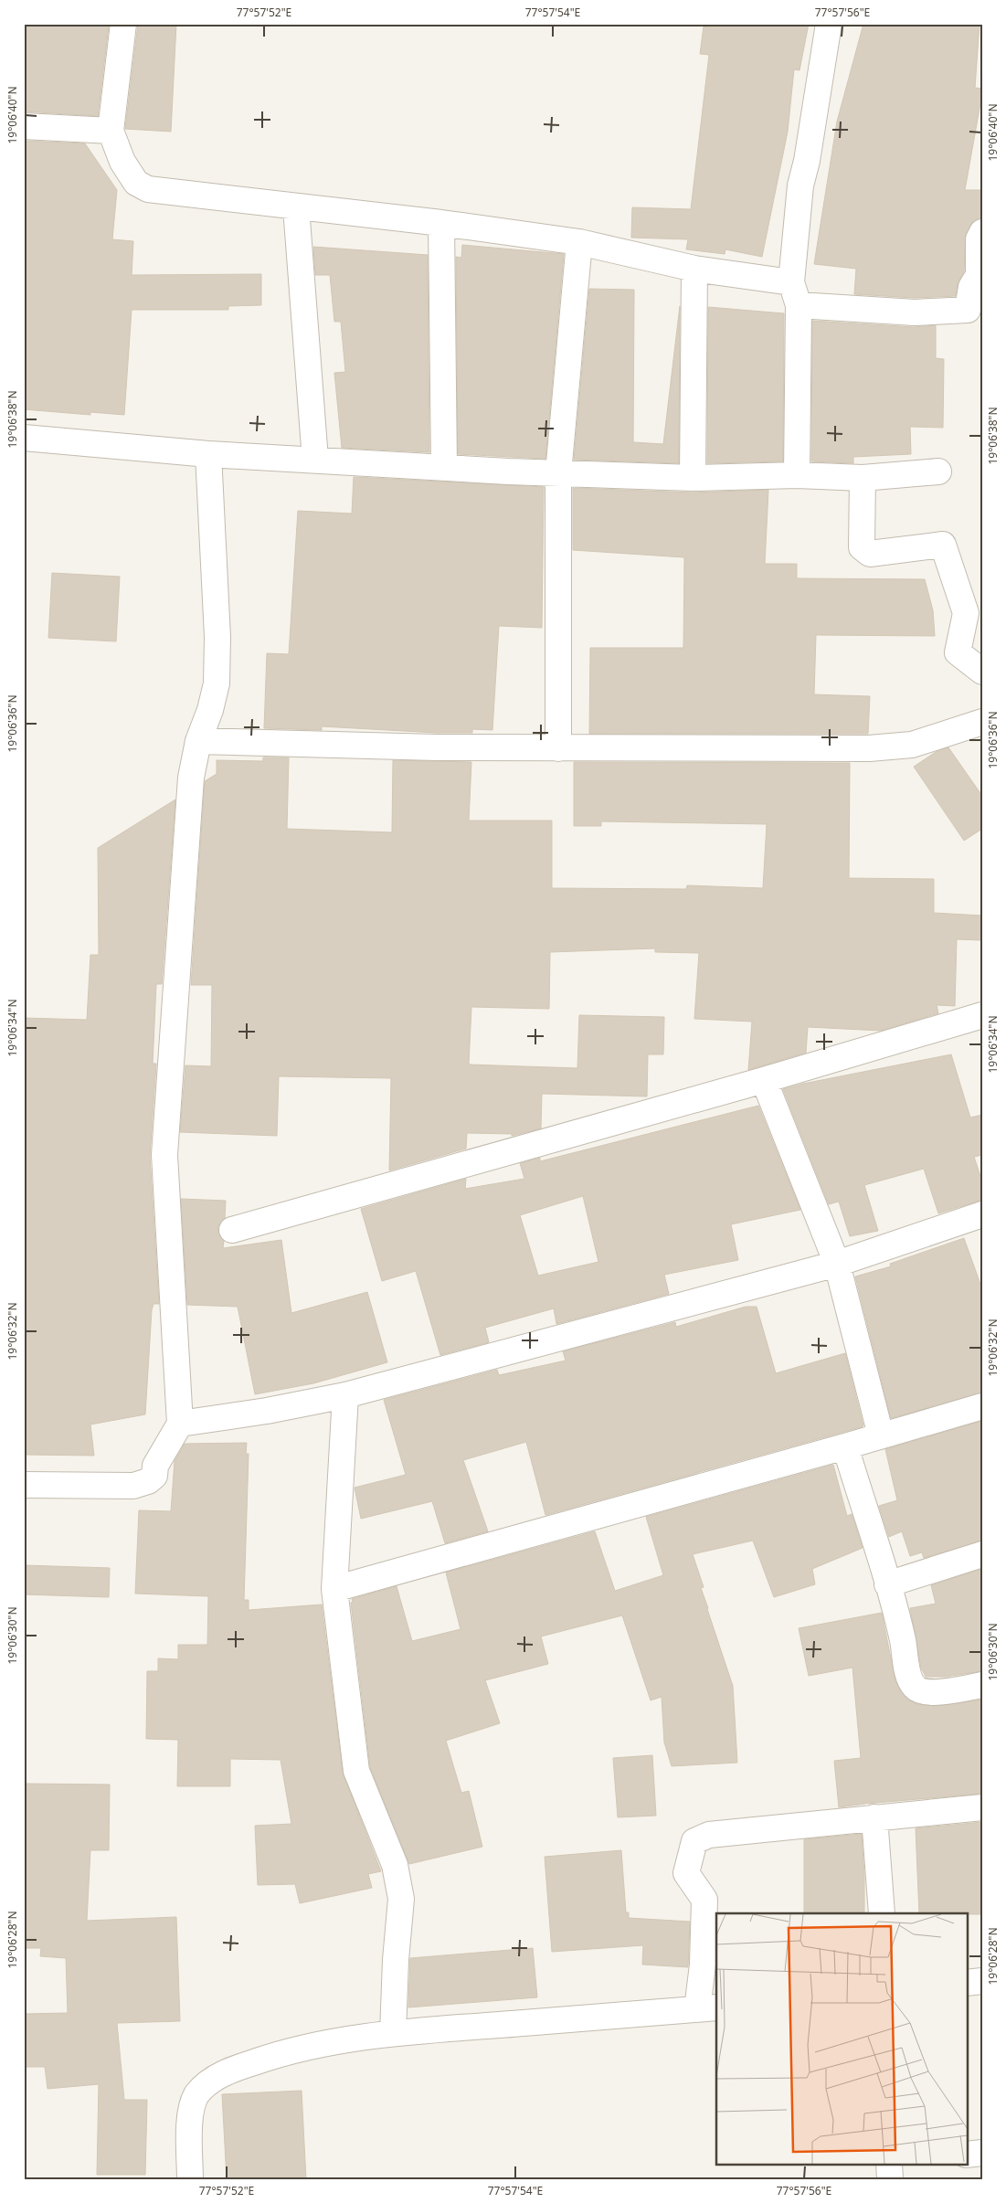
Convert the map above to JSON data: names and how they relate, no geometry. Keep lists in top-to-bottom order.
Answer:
{
  "coordinates": [
    "77°57'52\"E",
    "77°57'54\"E",
    "77°57'56\"E",
    "19°06'40\"N",
    "19°06'38\"N",
    "19°06'36\"N",
    "19°06'34\"N",
    "19°06'32\"N",
    "19°06'30\"N",
    "19°06'28\"N"
  ]
}
